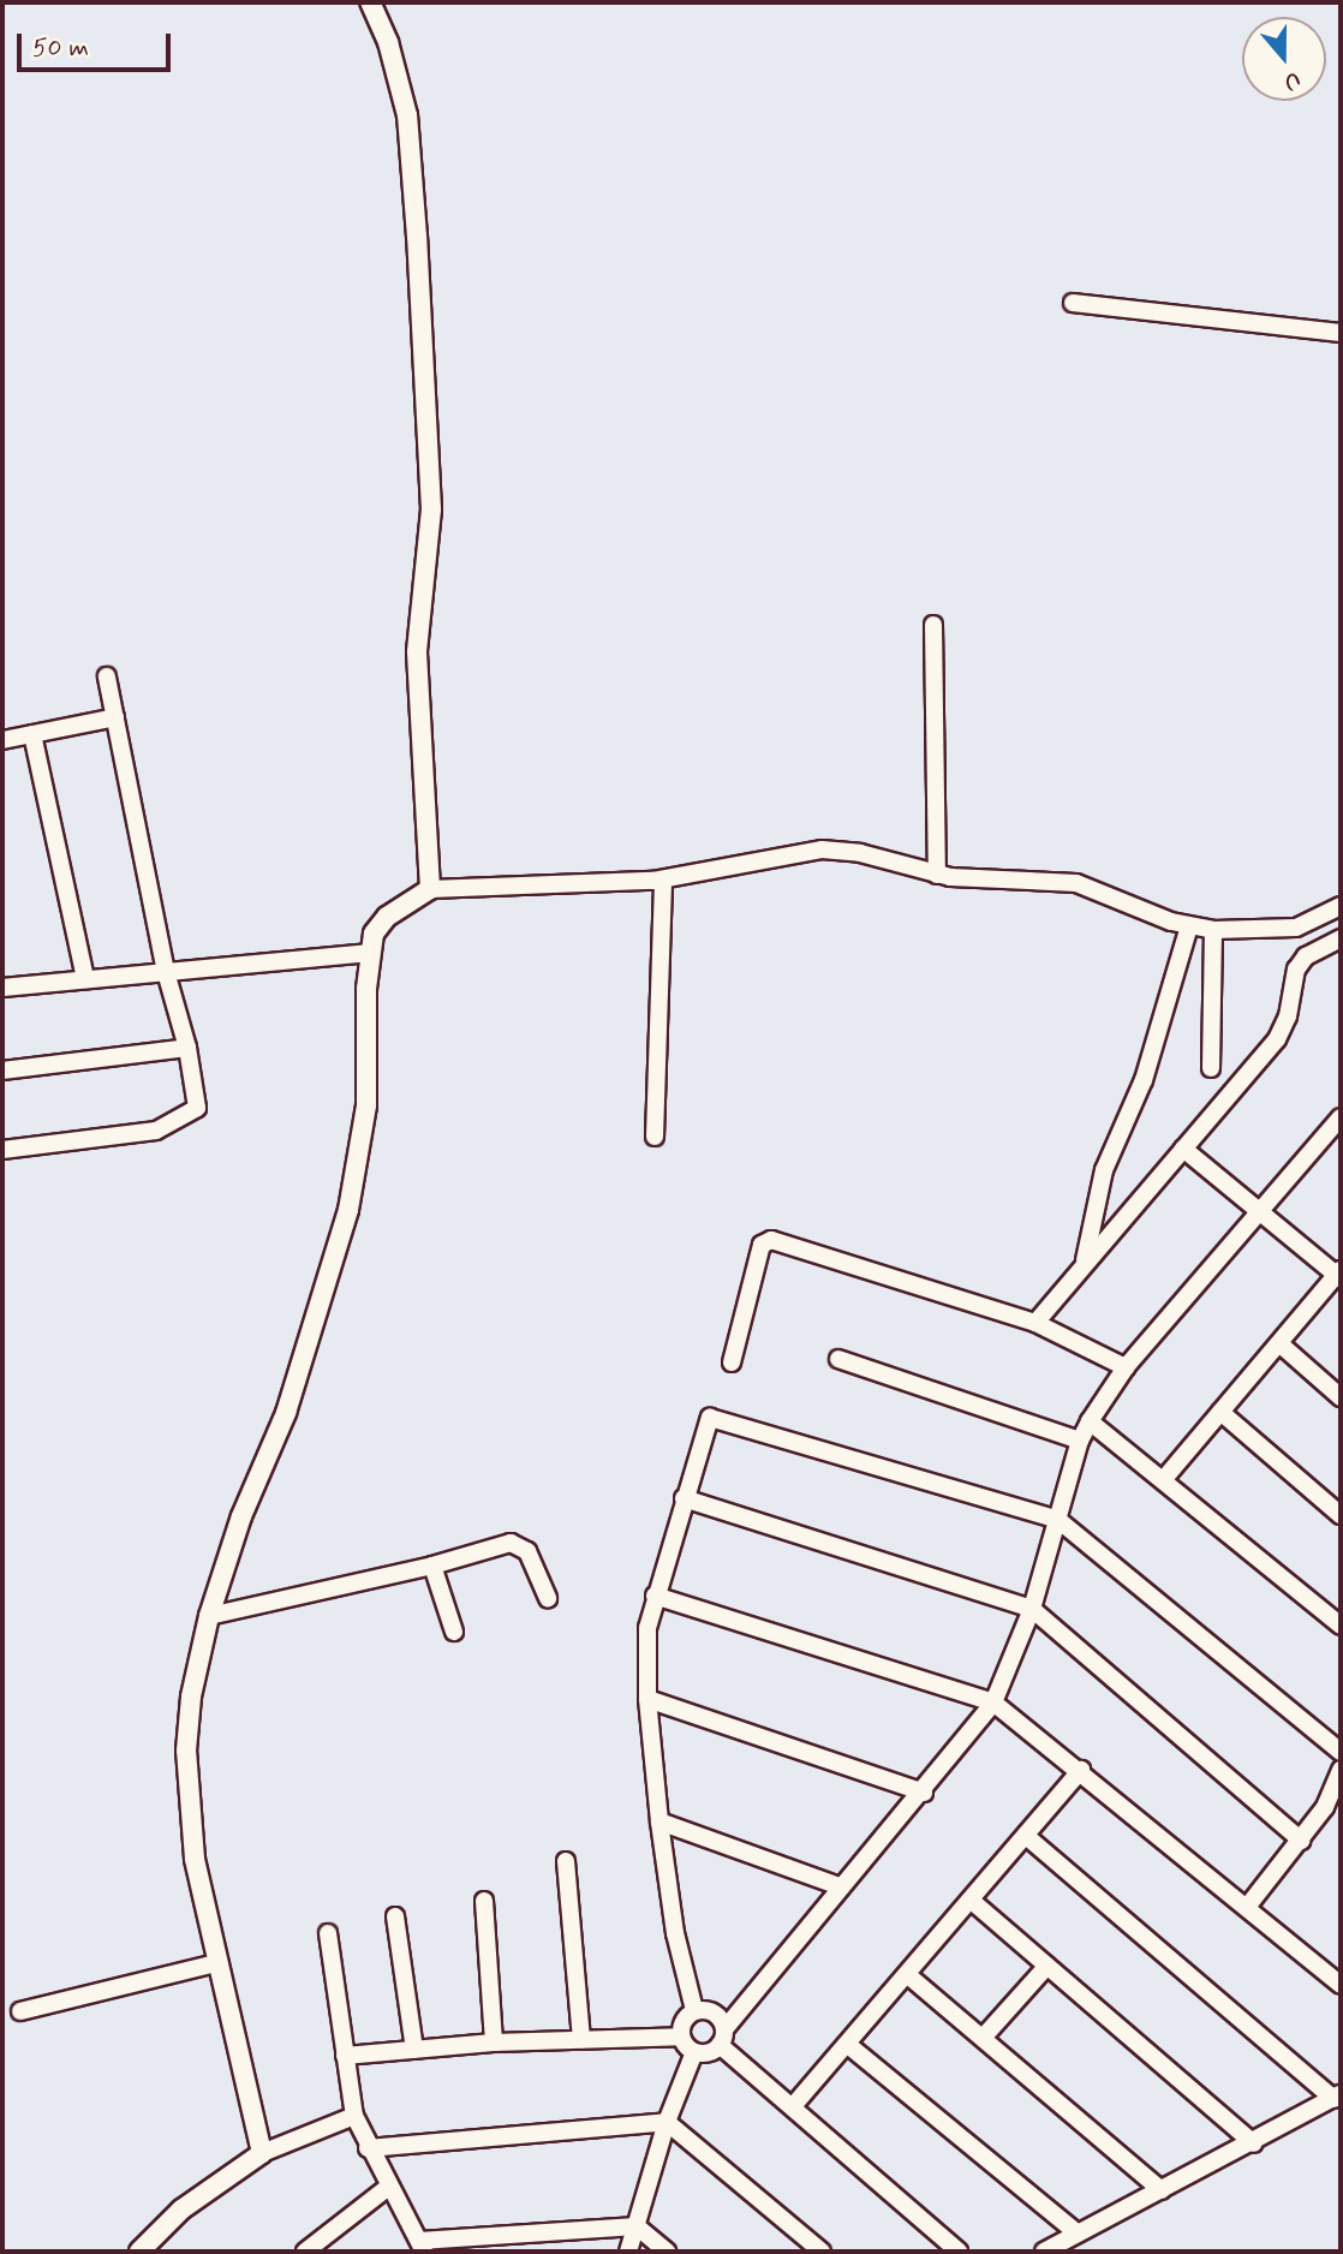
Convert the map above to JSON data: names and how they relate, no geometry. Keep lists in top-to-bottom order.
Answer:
{
  "scale_bar": "50 m",
  "north": "bottom"
}
